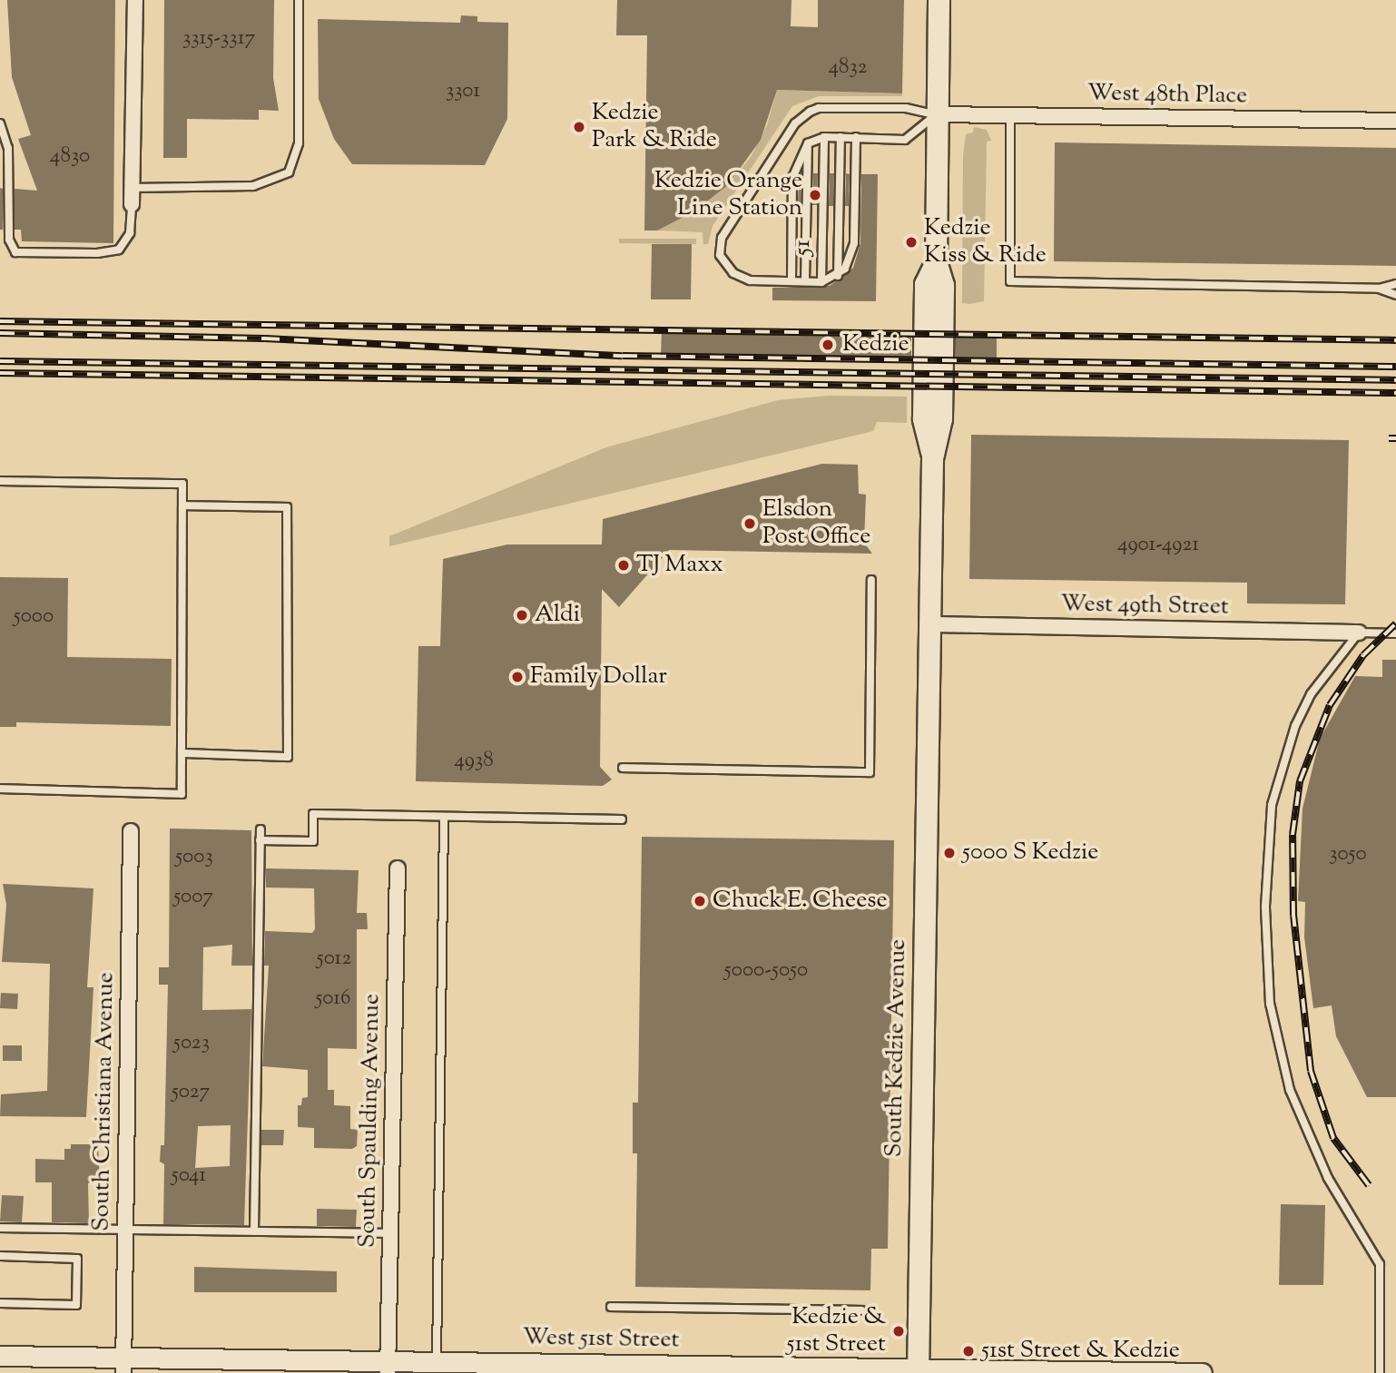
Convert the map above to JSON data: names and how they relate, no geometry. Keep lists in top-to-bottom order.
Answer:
{
  "streets": {
    "main road": ["South Kedzie Avenue"],
    "street": [
      "West 48th Place",
      "West 49th Street",
      "South Christiana Avenue",
      "South Spaulding Avenue",
      "West 51st Street"
    ],
    "lane": ["51"]
  },
  "crossings": [
    ["West 48th Place", "South Kedzie Avenue"],
    ["West 49th Street", "South Kedzie Avenue"],
    ["South Kedzie Avenue", "West 51st Street"],
    ["South Christiana Avenue", "West 51st Street"],
    ["South Spaulding Avenue", "West 51st Street"]
  ],
  "places": [
    "Kedzie Park & Ride",
    "Kedzie Orange Line Station",
    "Kedzie Kiss & Ride",
    "Kedzie",
    "Elsdon Post Office",
    "TJ Maxx",
    "Aldi",
    "Family Dollar",
    "5000 S Kedzie",
    "Chuck E. Cheese",
    "Kedzie & 51st Street",
    "51st Street & Kedzie"
  ],
  "house_numbers": [
    "3315-3317",
    "4832",
    "3301",
    "4830",
    "4901-4921",
    "5000",
    "4938",
    "3050",
    "5003",
    "5007",
    "5012",
    "5000-5050",
    "5016",
    "5023",
    "5027",
    "5041"
  ]
}
